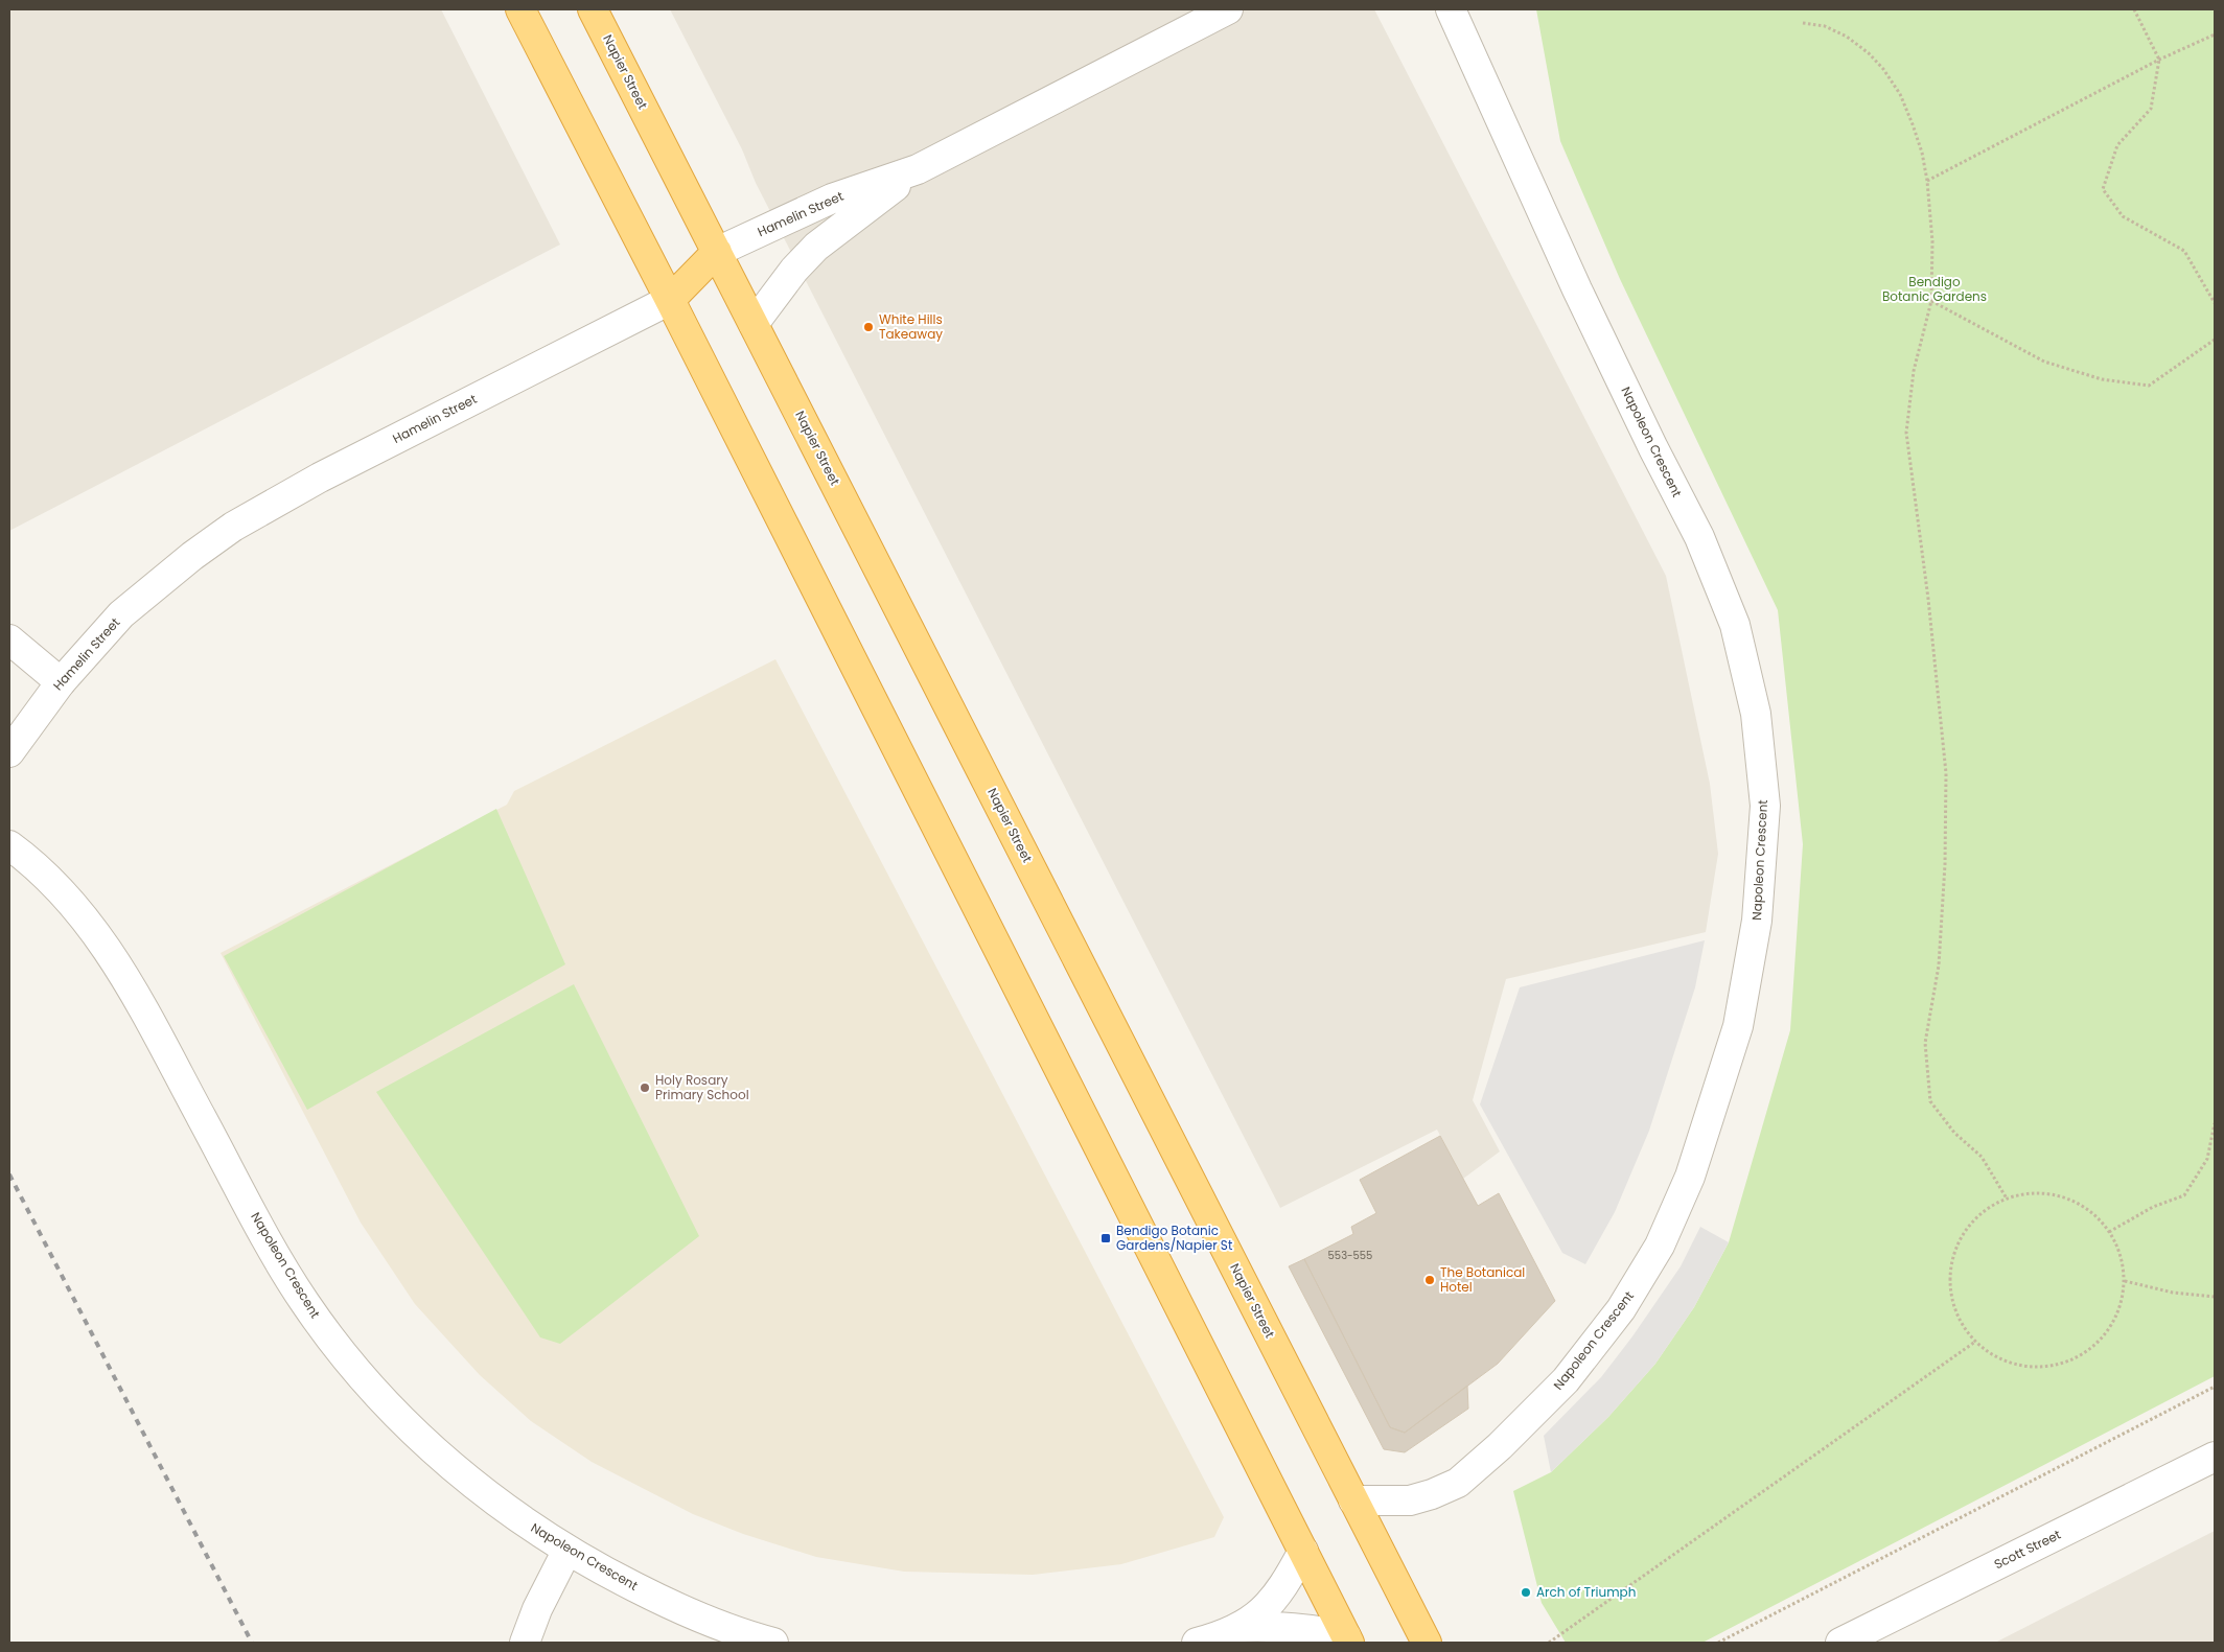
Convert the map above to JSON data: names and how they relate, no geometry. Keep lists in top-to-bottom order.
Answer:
{
  "streets": {
    "highway": ["Napier Street", "Hamelin Street"],
    "street": ["Napoleon Crescent", "Scott Street"]
  },
  "crossings": [
    ["Napier Street", "Hamelin Street"],
    ["Napier Street", "Napoleon Crescent"]
  ],
  "parks": ["Bendigo Botanic Gardens"],
  "places": {
    "other": [
      "White Hills Takeaway",
      "Holy Rosary Primary School",
      "The Botanical Hotel",
      "Arch of Triumph"
    ],
    "transit": ["Bendigo Botanic Gardens/Napier St"]
  },
  "house_numbers": ["553-555"]
}
